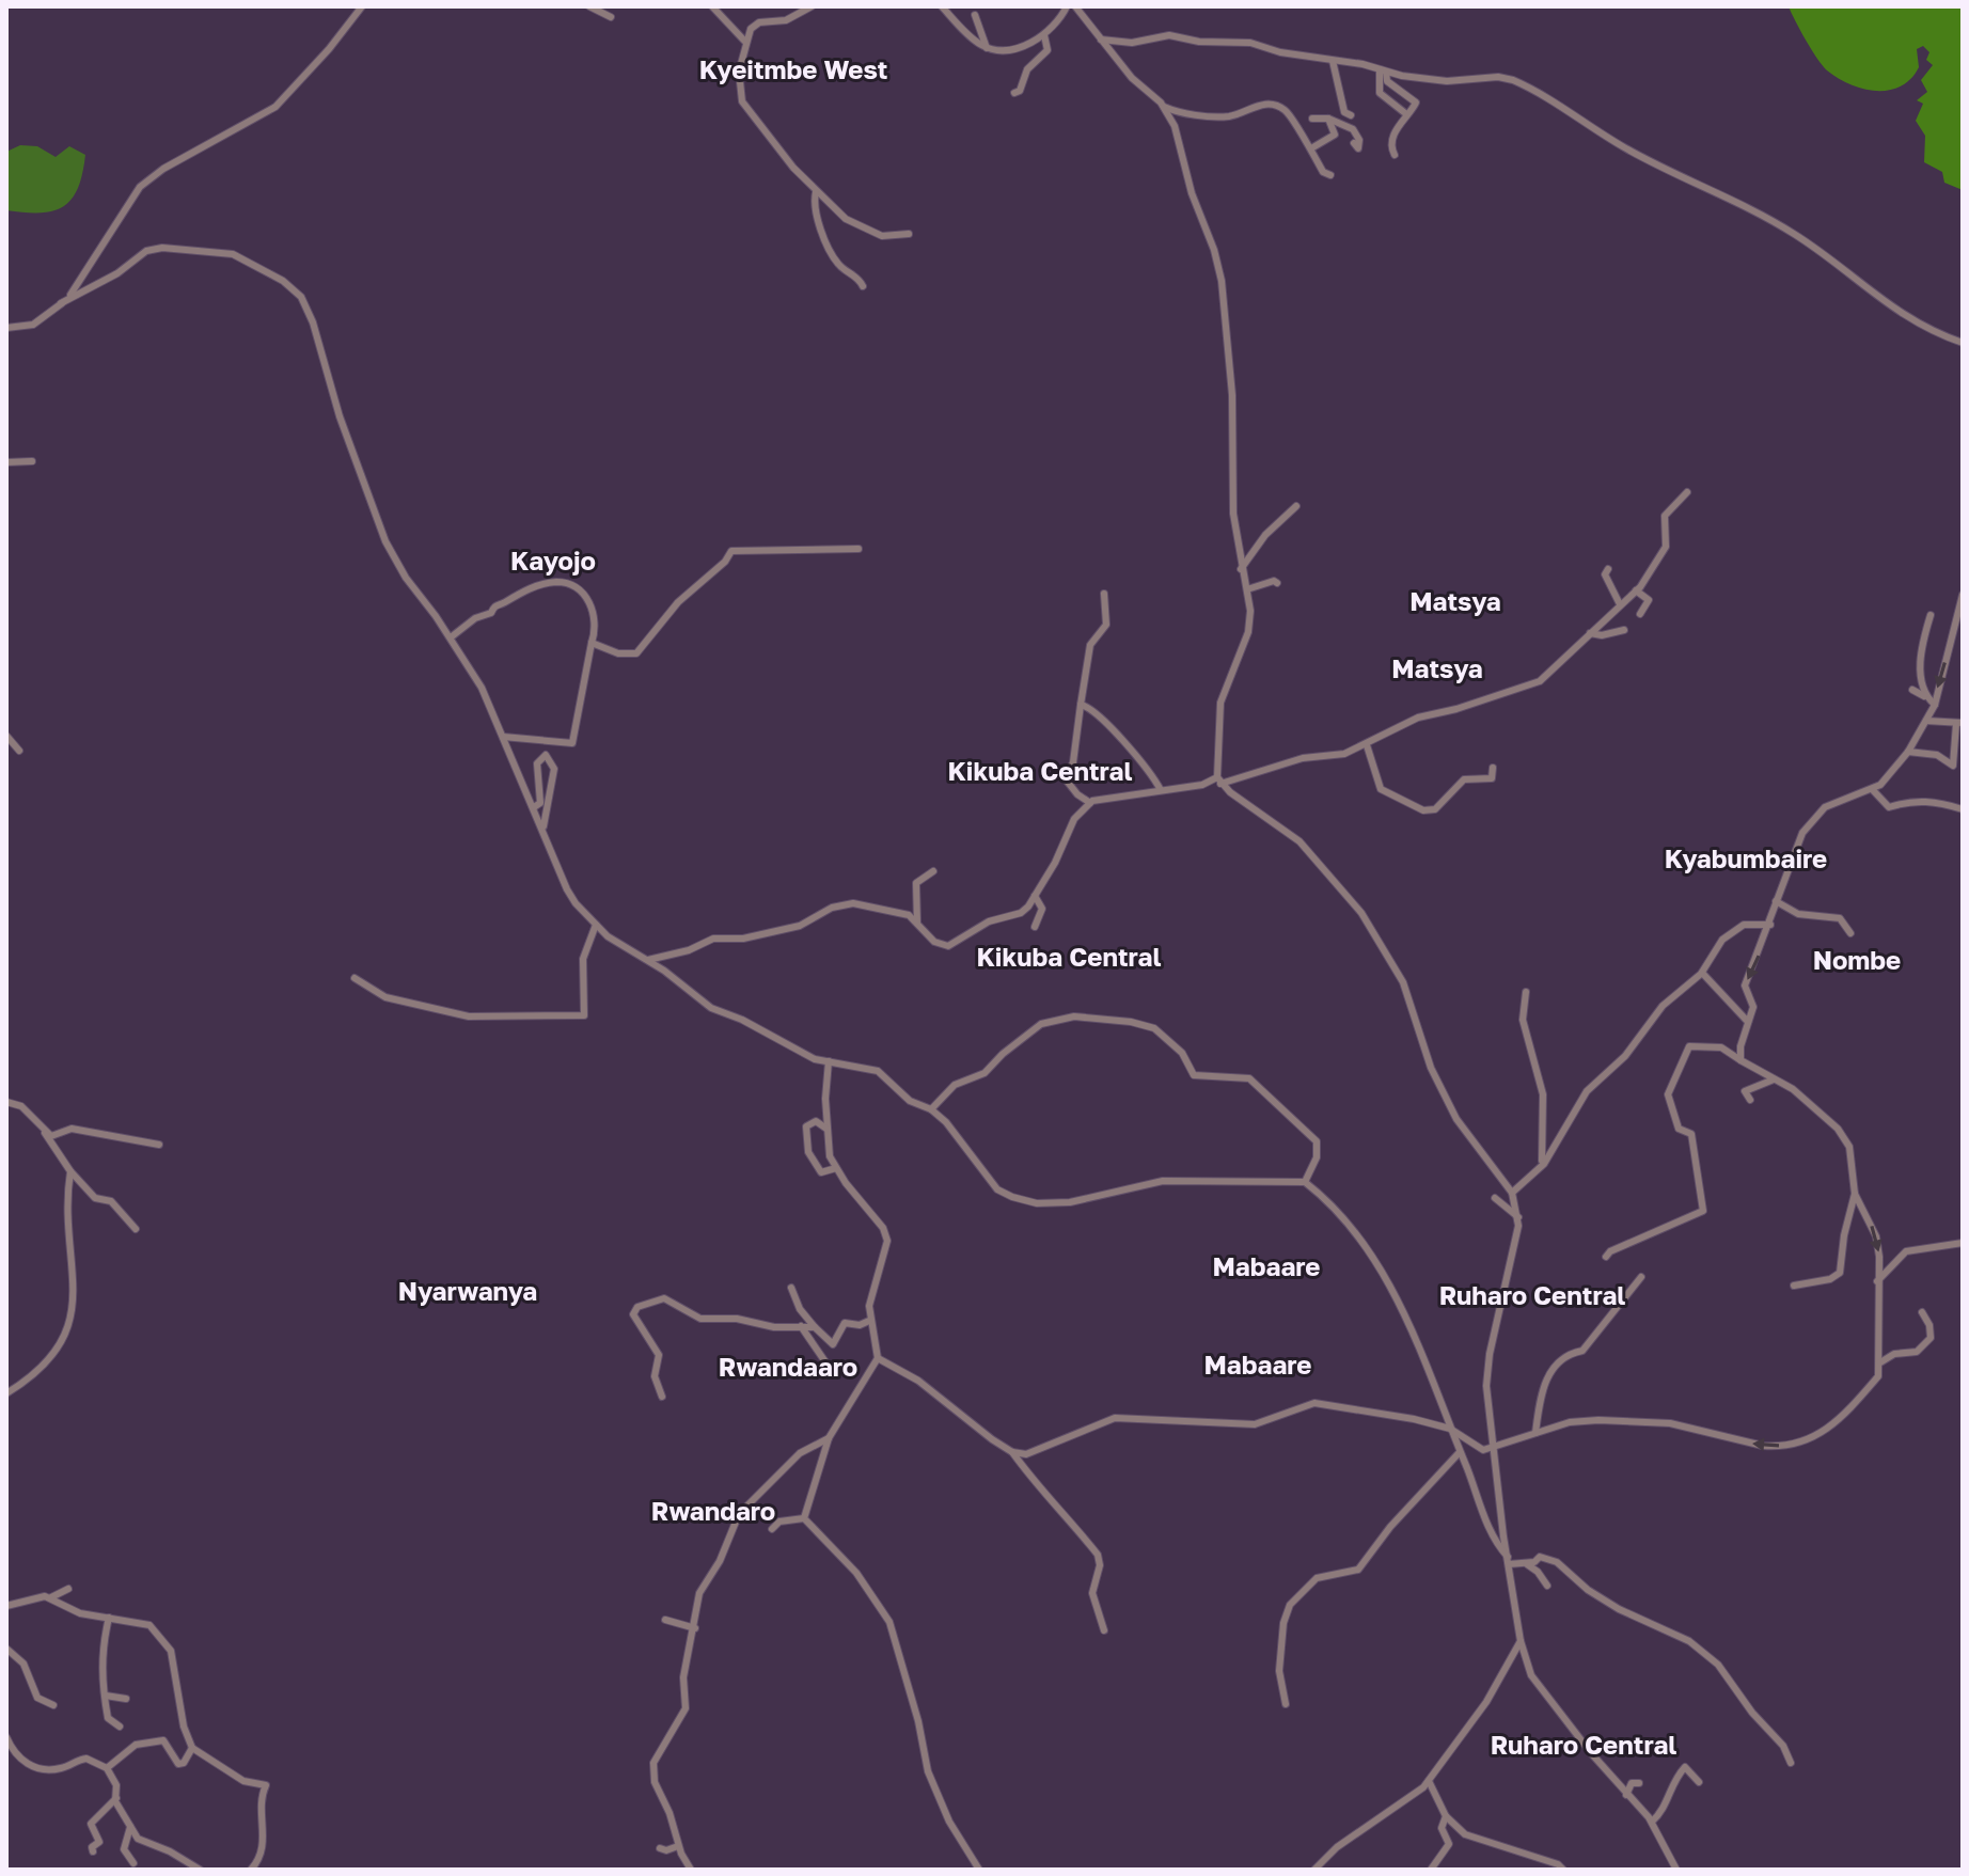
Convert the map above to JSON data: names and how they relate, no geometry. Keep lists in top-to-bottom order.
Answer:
{
  "districts": [
    "Kyeitmbe West",
    "Kayojo",
    "Matsya",
    "Matsya",
    "Kikuba Central",
    "Kyabumbaire",
    "Kikuba Central",
    "Nombe",
    "Mabaare",
    "Nyarwanya",
    "Ruharo Central",
    "Mabaare",
    "Rwandaaro",
    "Rwandaro",
    "Ruharo Central"
  ]
}
